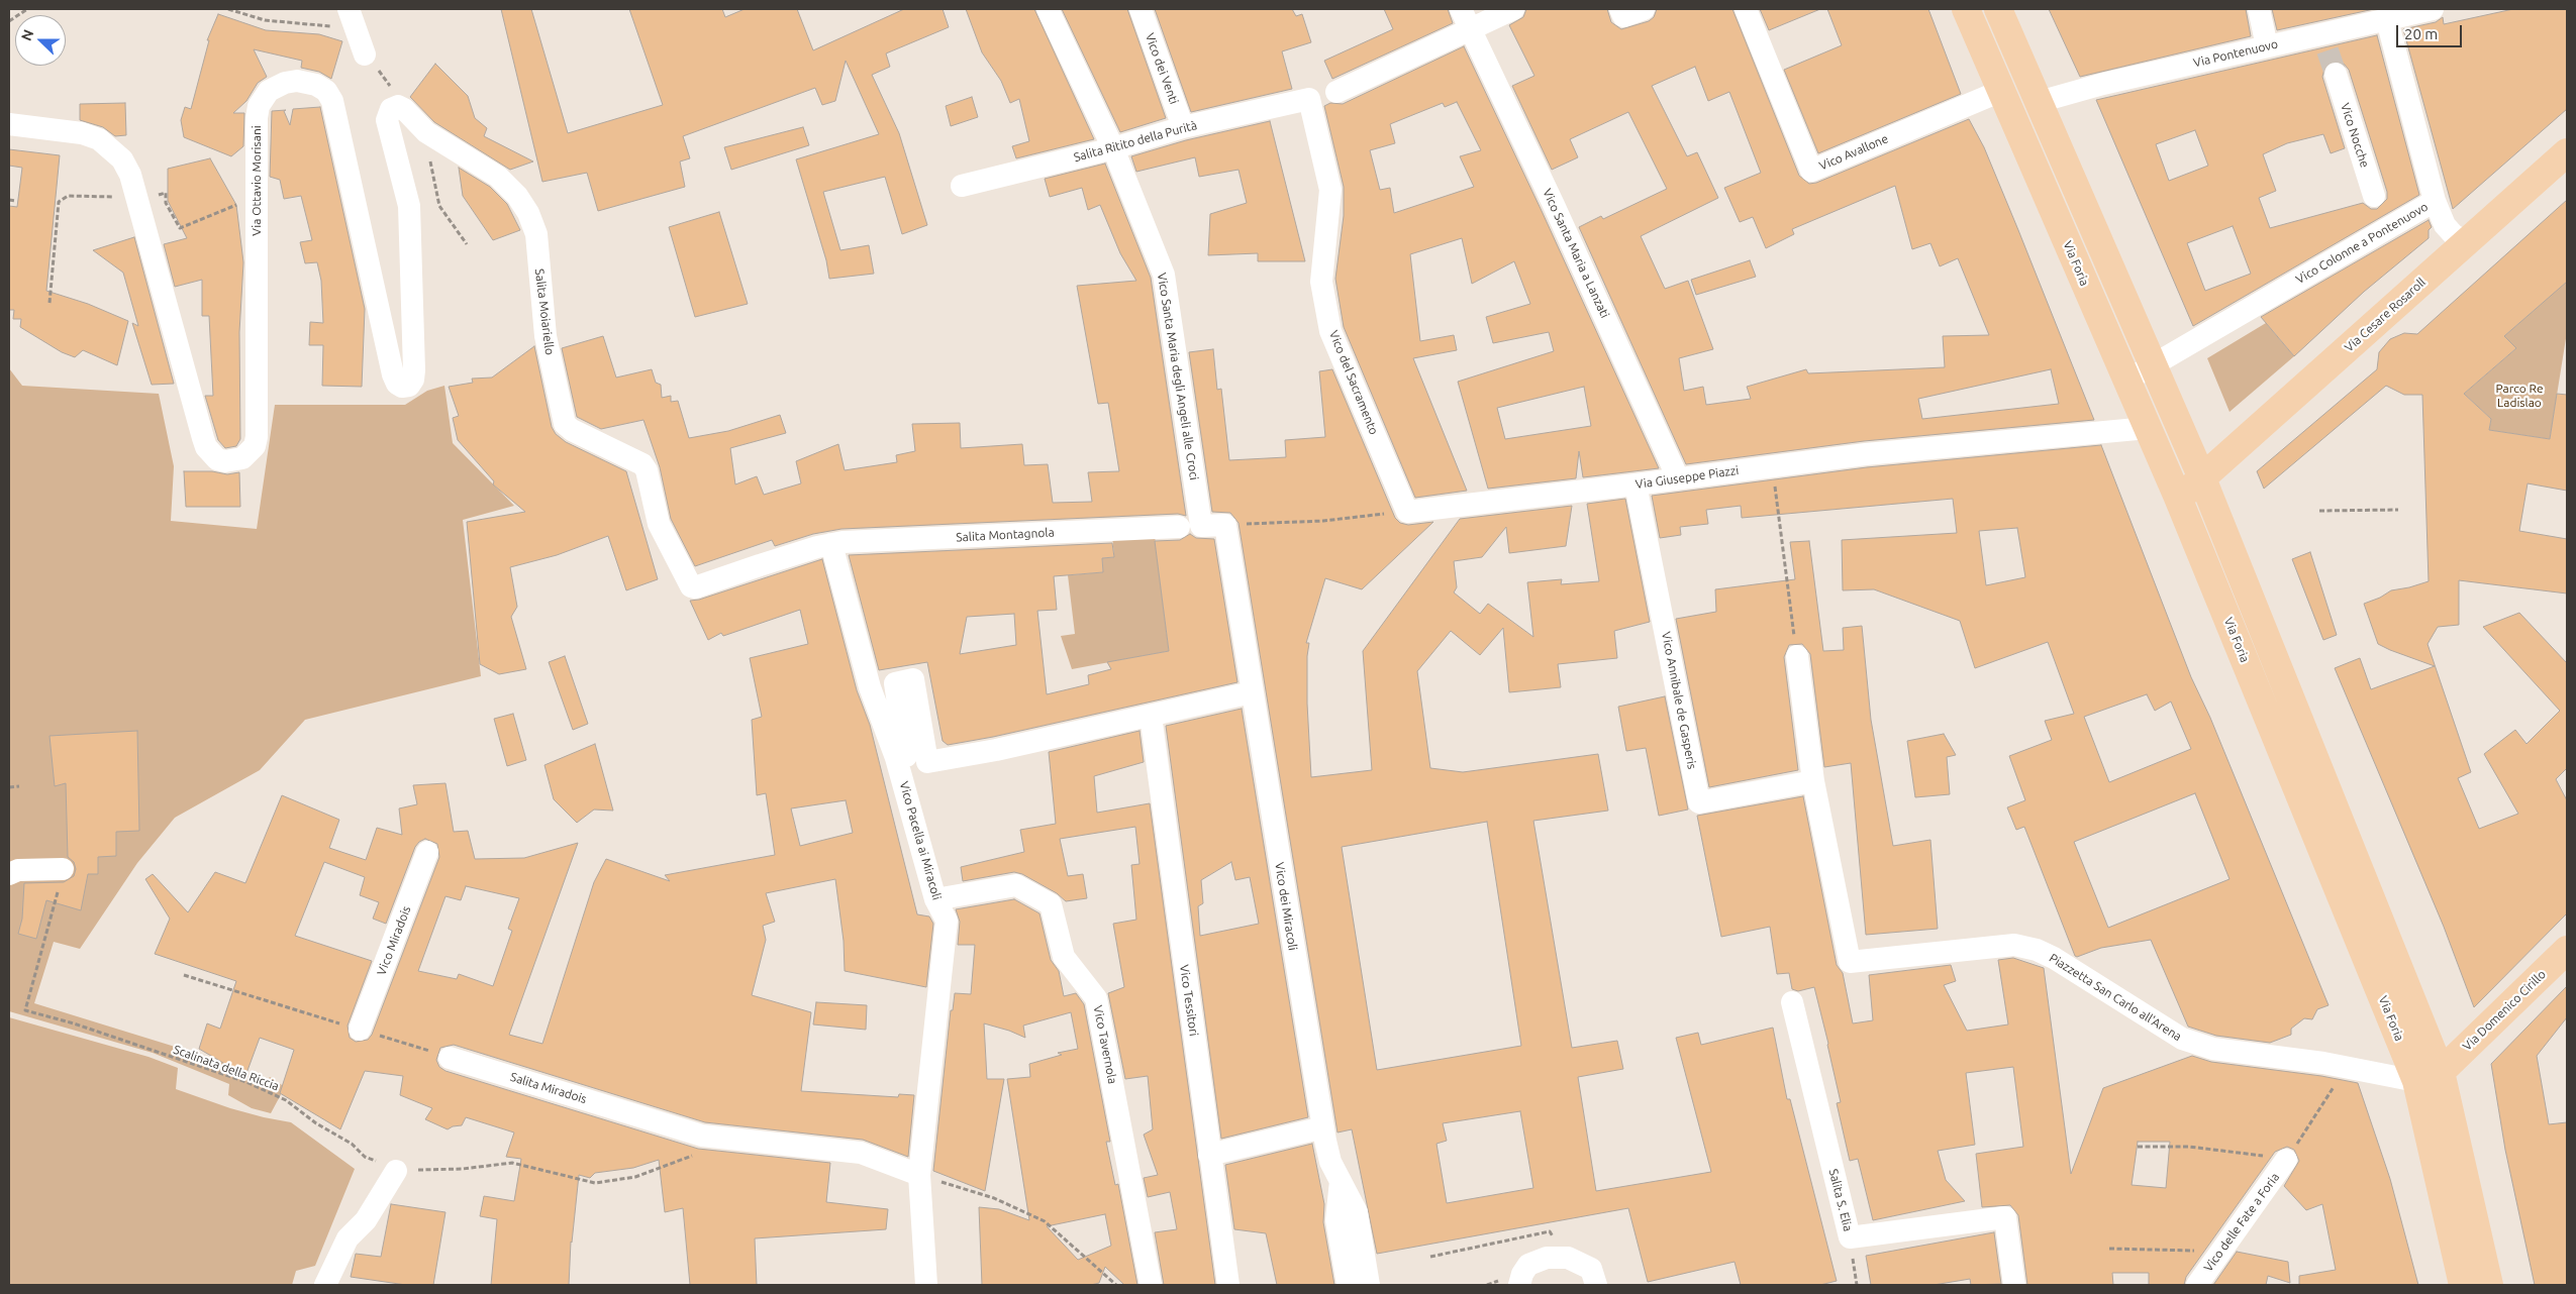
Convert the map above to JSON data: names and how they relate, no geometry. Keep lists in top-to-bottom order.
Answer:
{
  "streets": {
    "main road": ["Via Foria", "Via Cesare Rosaroll", "Via Domenico Cirillo"],
    "street": [
      "Via Pontenuovo",
      "Vico dei Venti",
      "Vico Nocche",
      "Salita Ritito della Purità",
      "Vico Avallone",
      "Via Ottavio Morisani",
      "Vico Colonne a Pontenuovo",
      "Vico Santa Maria a Lanzati",
      "Salita Moiariello",
      "Vico Santa Maria degli Angeli alle Croci",
      "Vico del Sacramento",
      "Via Giuseppe Piazzi",
      "Salita Montagnola",
      "Vico Annibale de Gasperis",
      "Vico Pacella ai Miracoli",
      "Vico dei Miracoli",
      "Vico Miradois",
      "Piazzetta San Carlo all'Arena",
      "Vico Tessitori",
      "Vico Tavernola",
      "Salita Miradois",
      "Salita S. Elia",
      "Vico delle Fate a Foria"
    ],
    "path": ["Scalinata della Riccia"]
  },
  "crossings": [
    ["Via Pontenuovo", "Vico Colonne a Pontenuovo"],
    ["Via Pontenuovo", "Via Foria"],
    ["Vico dei Venti", "Salita Ritito della Purità"],
    ["Salita Ritito della Purità", "Vico Santa Maria degli Angeli alle Croci"],
    ["Salita Ritito della Purità", "Vico del Sacramento"],
    ["Vico Avallone", "Via Foria"],
    ["Via Ottavio Morisani", "Salita Moiariello"],
    ["Vico Colonne a Pontenuovo", "Via Foria"],
    ["Vico Santa Maria a Lanzati", "Via Giuseppe Piazzi"],
    ["Via Foria", "Via Cesare Rosaroll"],
    ["Via Foria", "Via Giuseppe Piazzi"],
    ["Via Foria", "Piazzetta San Carlo all'Arena"],
    ["Via Foria", "Via Domenico Cirillo"],
    ["Salita Moiariello", "Salita Montagnola"],
    ["Salita Moiariello", "Vico Pacella ai Miracoli"],
    ["Vico Santa Maria degli Angeli alle Croci", "Salita Montagnola"],
    ["Vico del Sacramento", "Via Giuseppe Piazzi"],
    ["Via Giuseppe Piazzi", "Vico Annibale de Gasperis"],
    ["Salita Montagnola", "Vico Pacella ai Miracoli"],
    ["Salita Montagnola", "Vico dei Miracoli"],
    ["Vico Annibale de Gasperis", "Piazzetta San Carlo all'Arena"],
    ["Vico Pacella ai Miracoli", "Vico Tavernola"],
    ["Vico Pacella ai Miracoli", "Salita Miradois"],
    ["Piazzetta San Carlo all'Arena", "Via Domenico Cirillo"],
    ["Scalinata della Riccia", "Salita Miradois"]
  ],
  "parks": ["Parco Re Ladislao"],
  "scale_bar": "20 m",
  "north": "left"
}
